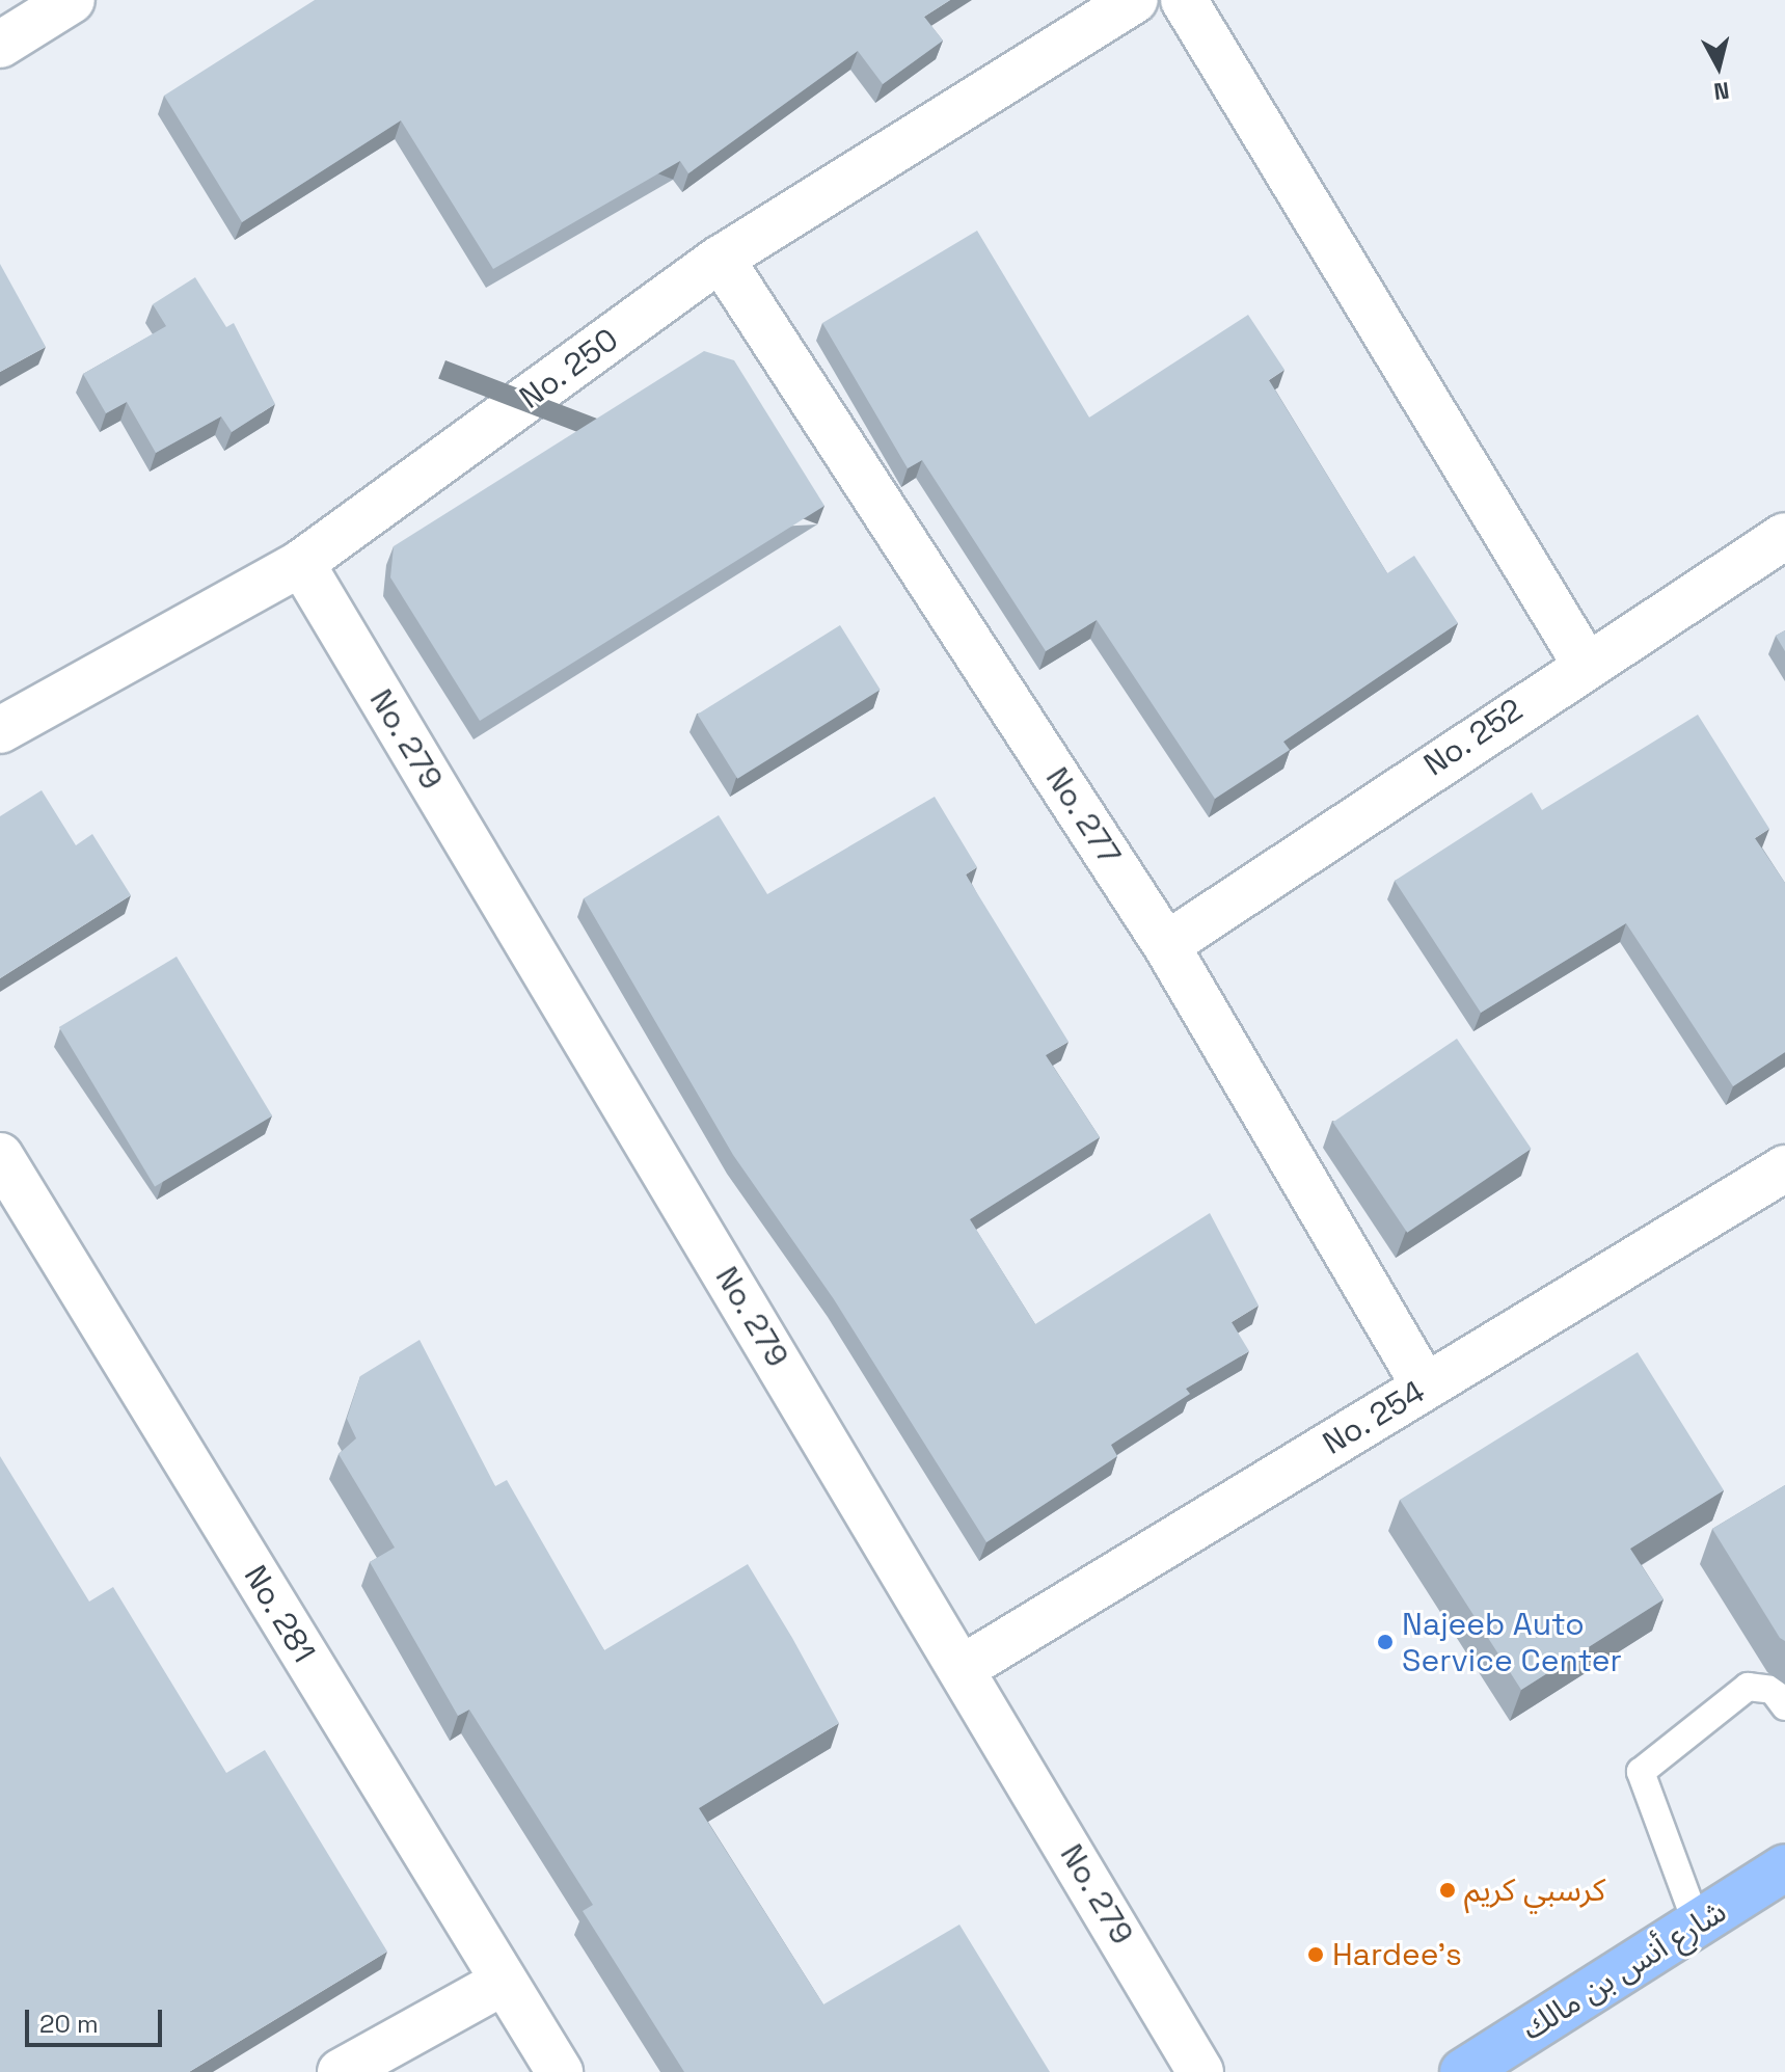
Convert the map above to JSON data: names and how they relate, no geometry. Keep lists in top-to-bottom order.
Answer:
{
  "streets": {
    "main road": ["شارع أنس بن مالك"],
    "street": [
      "No. 250",
      "No. 252",
      "No. 279",
      "No. 277",
      "No. 254",
      "No. 281"
    ]
  },
  "crossings": [
    ["No. 250", "No. 279"],
    ["No. 250", "No. 277"],
    ["No. 252", "No. 277"],
    ["No. 279", "No. 254"],
    ["No. 277", "No. 254"]
  ],
  "places": ["Najeeb Auto Service Center", "كرسبي كريم", "Hardee's"],
  "scale_bar": "20 m",
  "north": "bottom"
}
